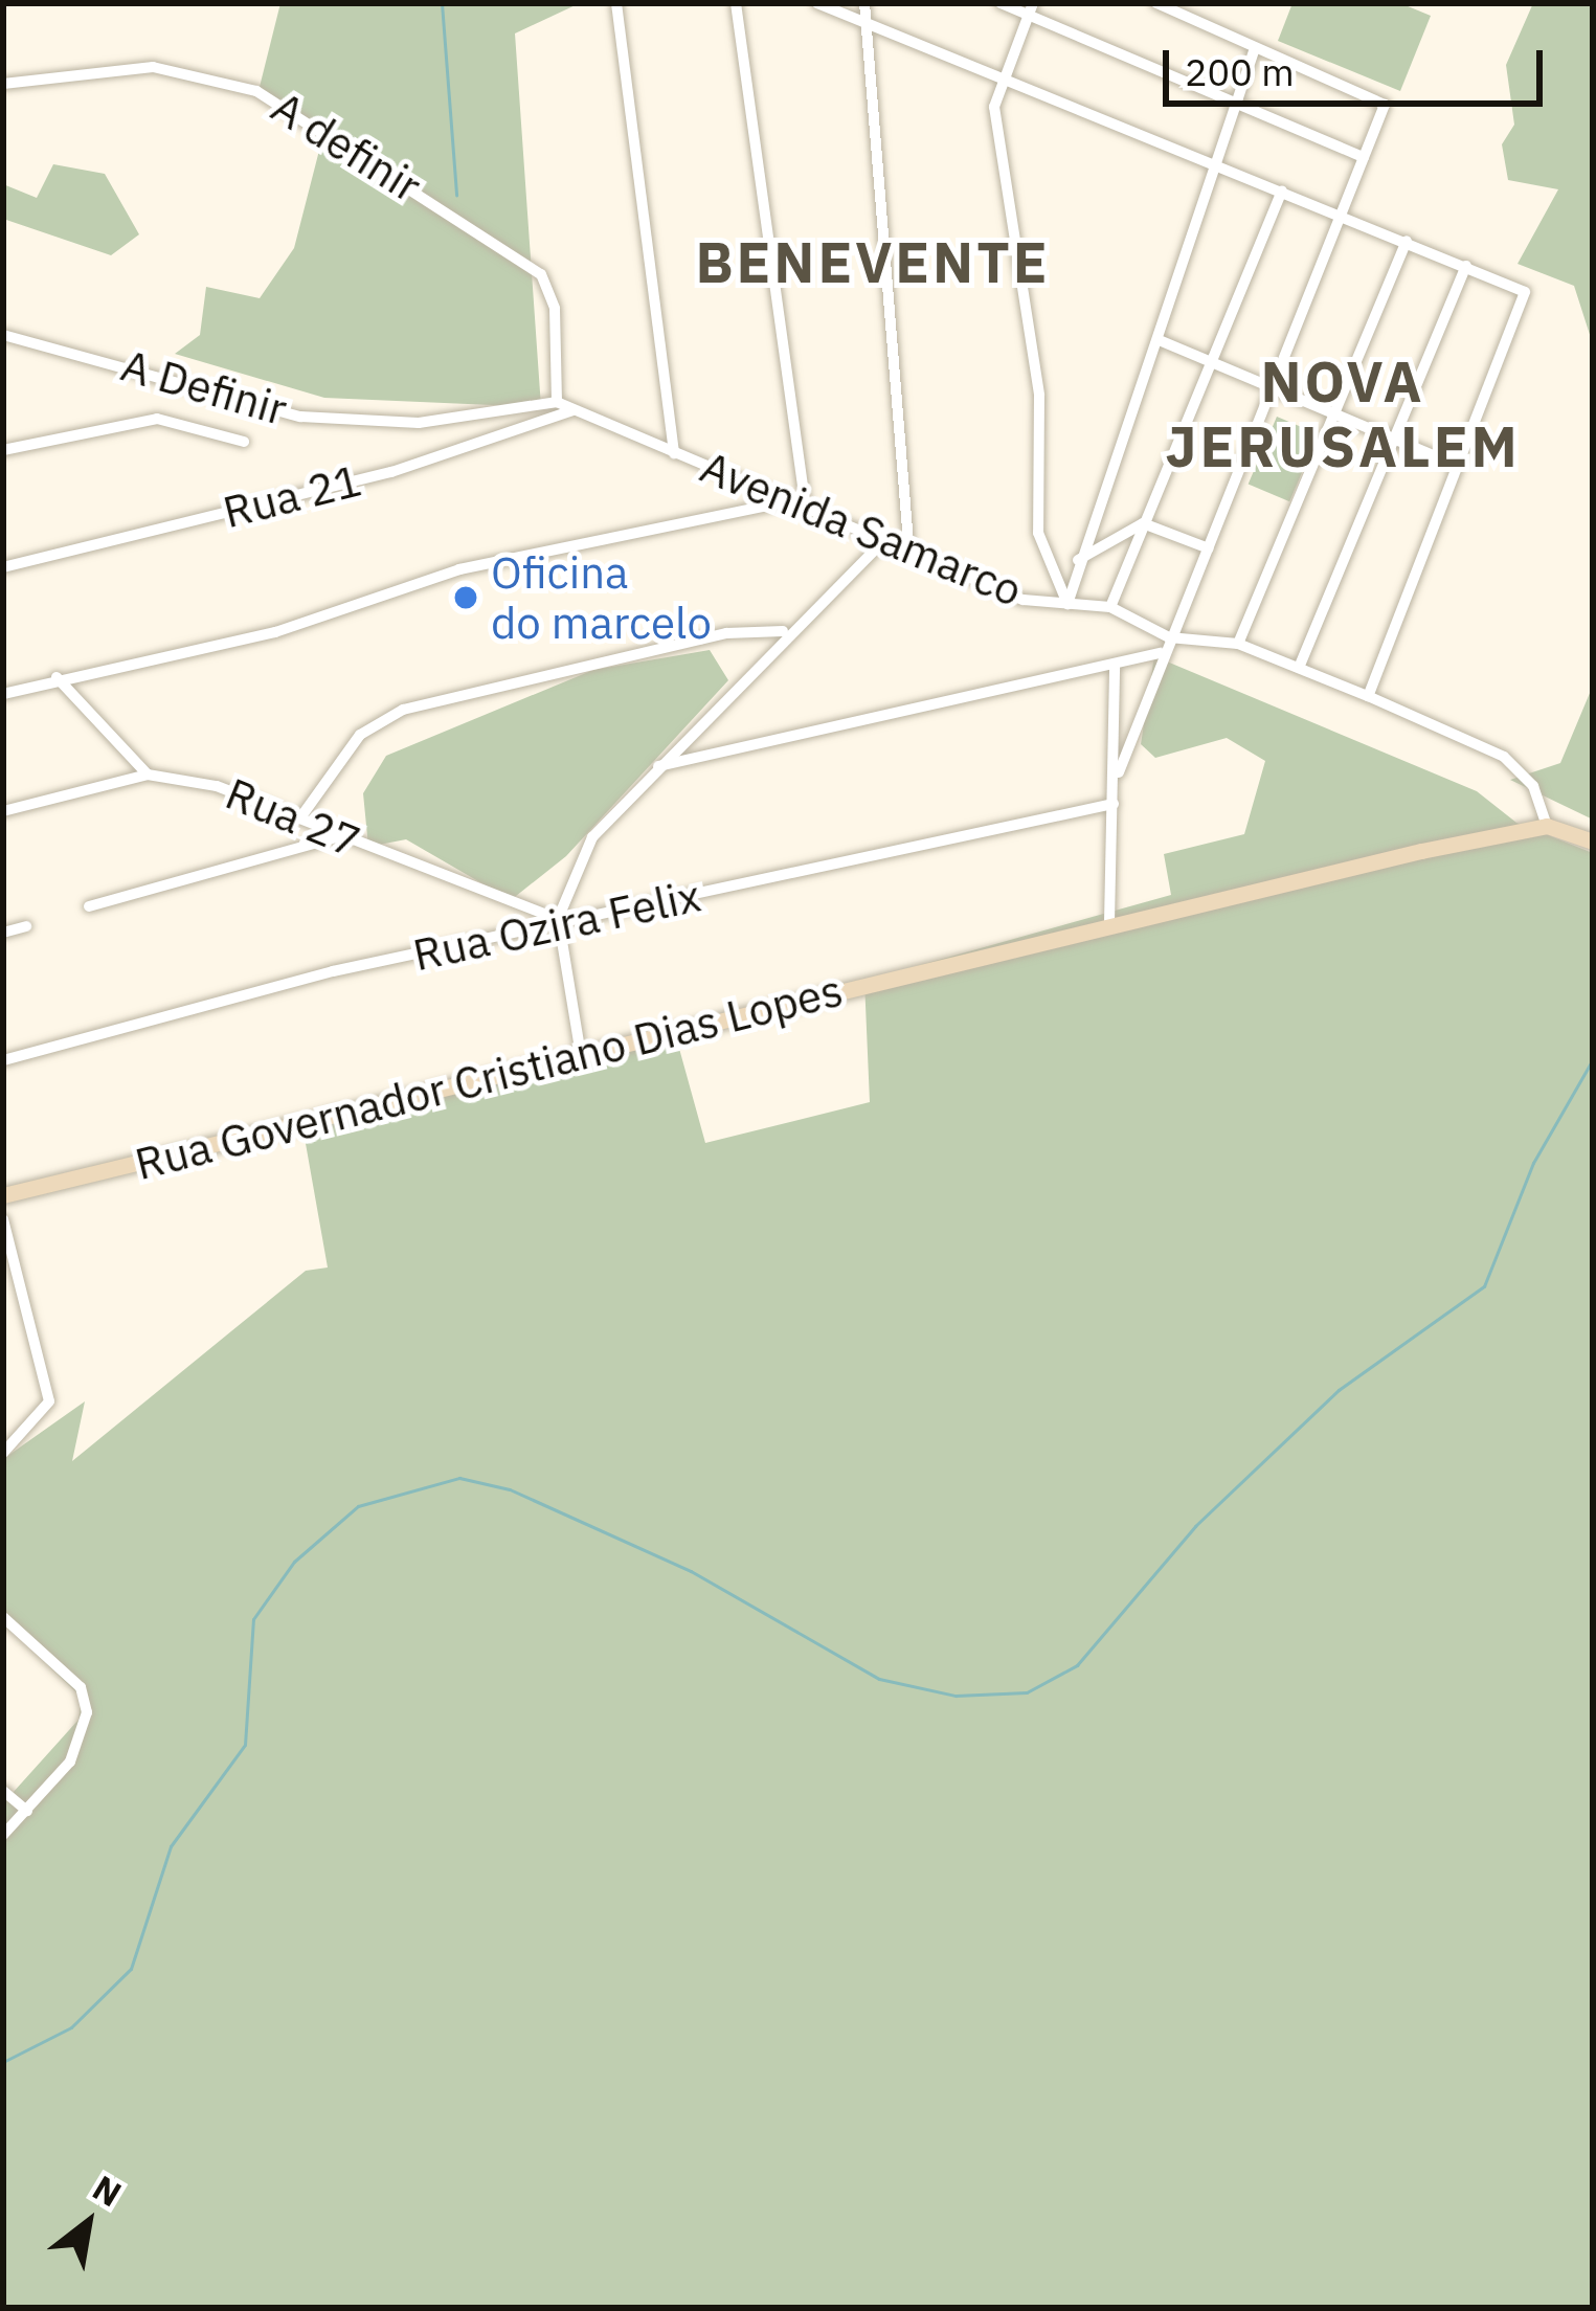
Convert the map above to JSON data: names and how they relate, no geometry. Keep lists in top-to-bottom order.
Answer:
{
  "streets": {
    "street": [
      "A definir",
      "A Definir",
      "Rua 21",
      "Avenida Samarco",
      "Rua 27",
      "Rua Ozira Felix",
      "Rua Governador Cristiano Dias Lopes"
    ]
  },
  "crossings": [
    ["A definir", "A Definir"],
    ["A definir", "Avenida Samarco"],
    ["A Definir", "Avenida Samarco"],
    ["Rua 21", "Avenida Samarco"],
    ["Rua 27", "Rua Ozira Felix"]
  ],
  "districts": ["BENEVENTE", "NOVA JERUSALEM"],
  "places": ["Oficina do marcelo"],
  "scale_bar": "200 m",
  "north": "top right"
}
